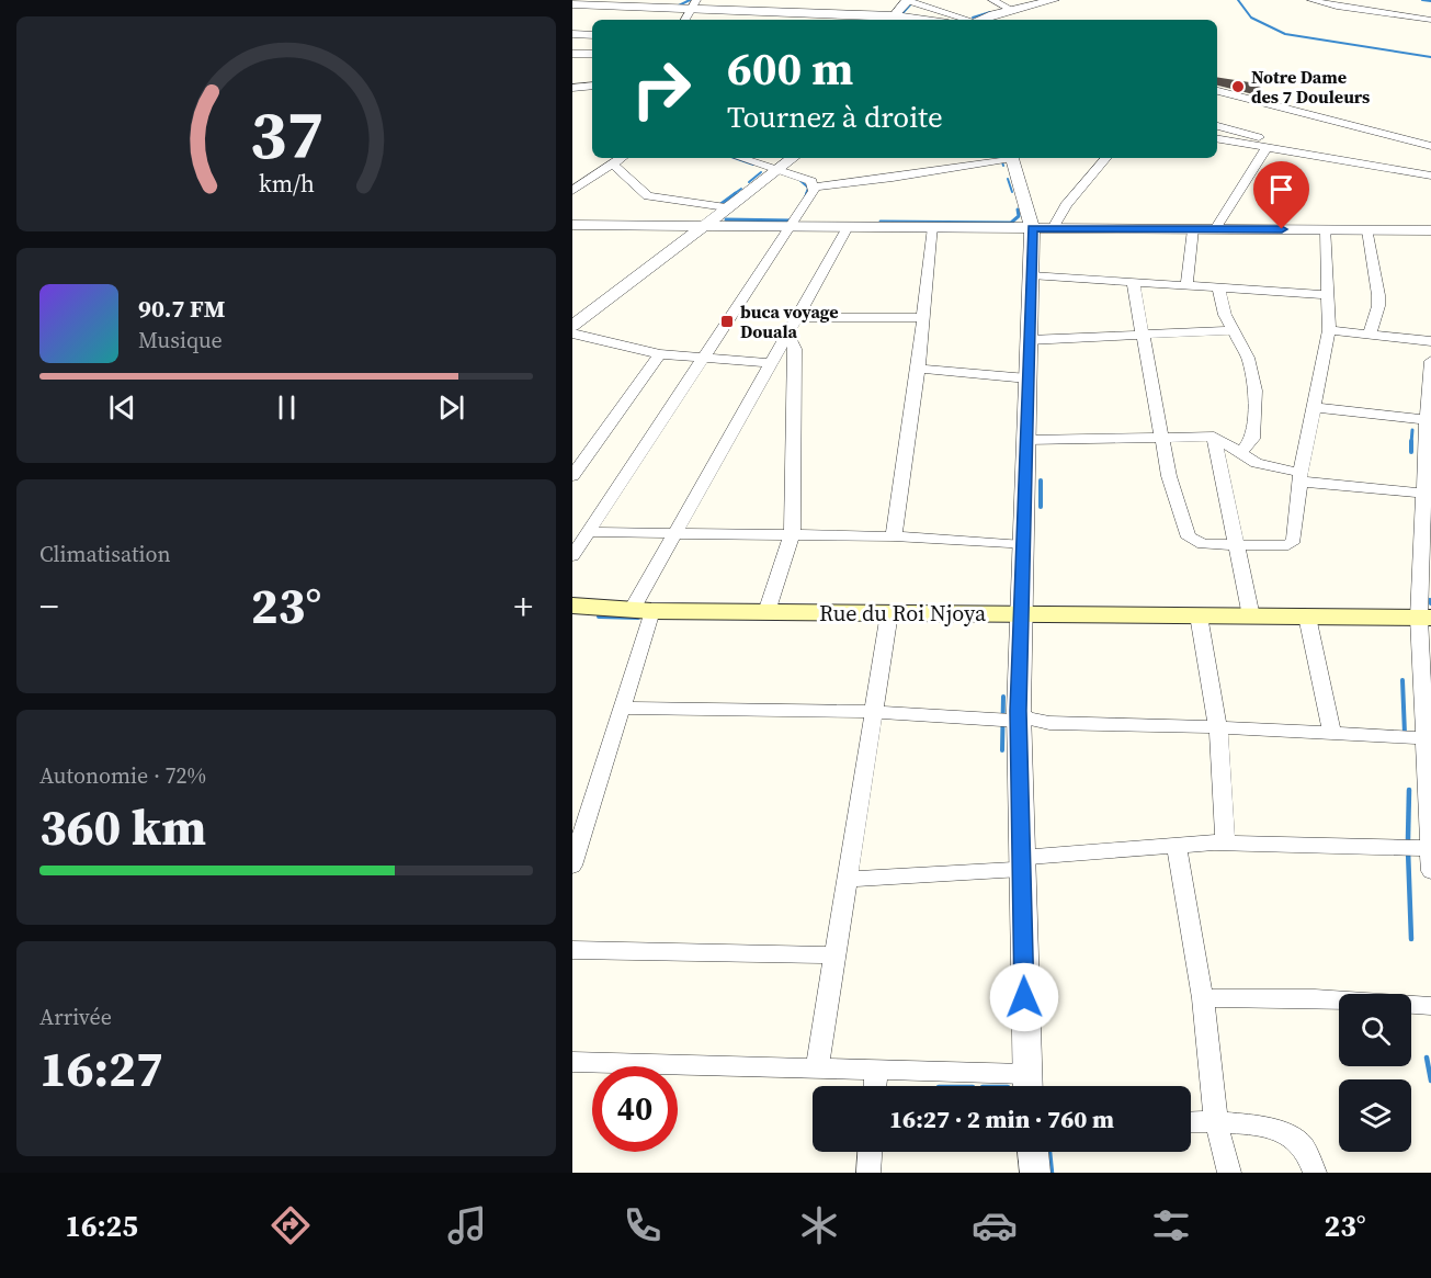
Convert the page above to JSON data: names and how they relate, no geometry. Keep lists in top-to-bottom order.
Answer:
{
  "streets": {
    "main road": ["Rue du Roi Njoya"]
  },
  "places": {
    "other": ["Notre Dame des 7 Douleurs"],
    "transit": ["buca voyage Douala"]
  },
  "page": {
    "turn": ["600 m", "Tournez à droite"],
    "song": ["90.7 FM", "Musique"],
    "tile": [
      "Climatisation",
      ["Autonomie · 72%", "360 km"],
      ["Arrivée", "16:27"]
    ],
    "heat": ["−", "23°", "+"],
    "limit": "40",
    "trip": "16:27 · 2 min · 760 m",
    "tabs": ["16:25", "23°"],
    "gauge": ["37", "km/h"]
  }
}
